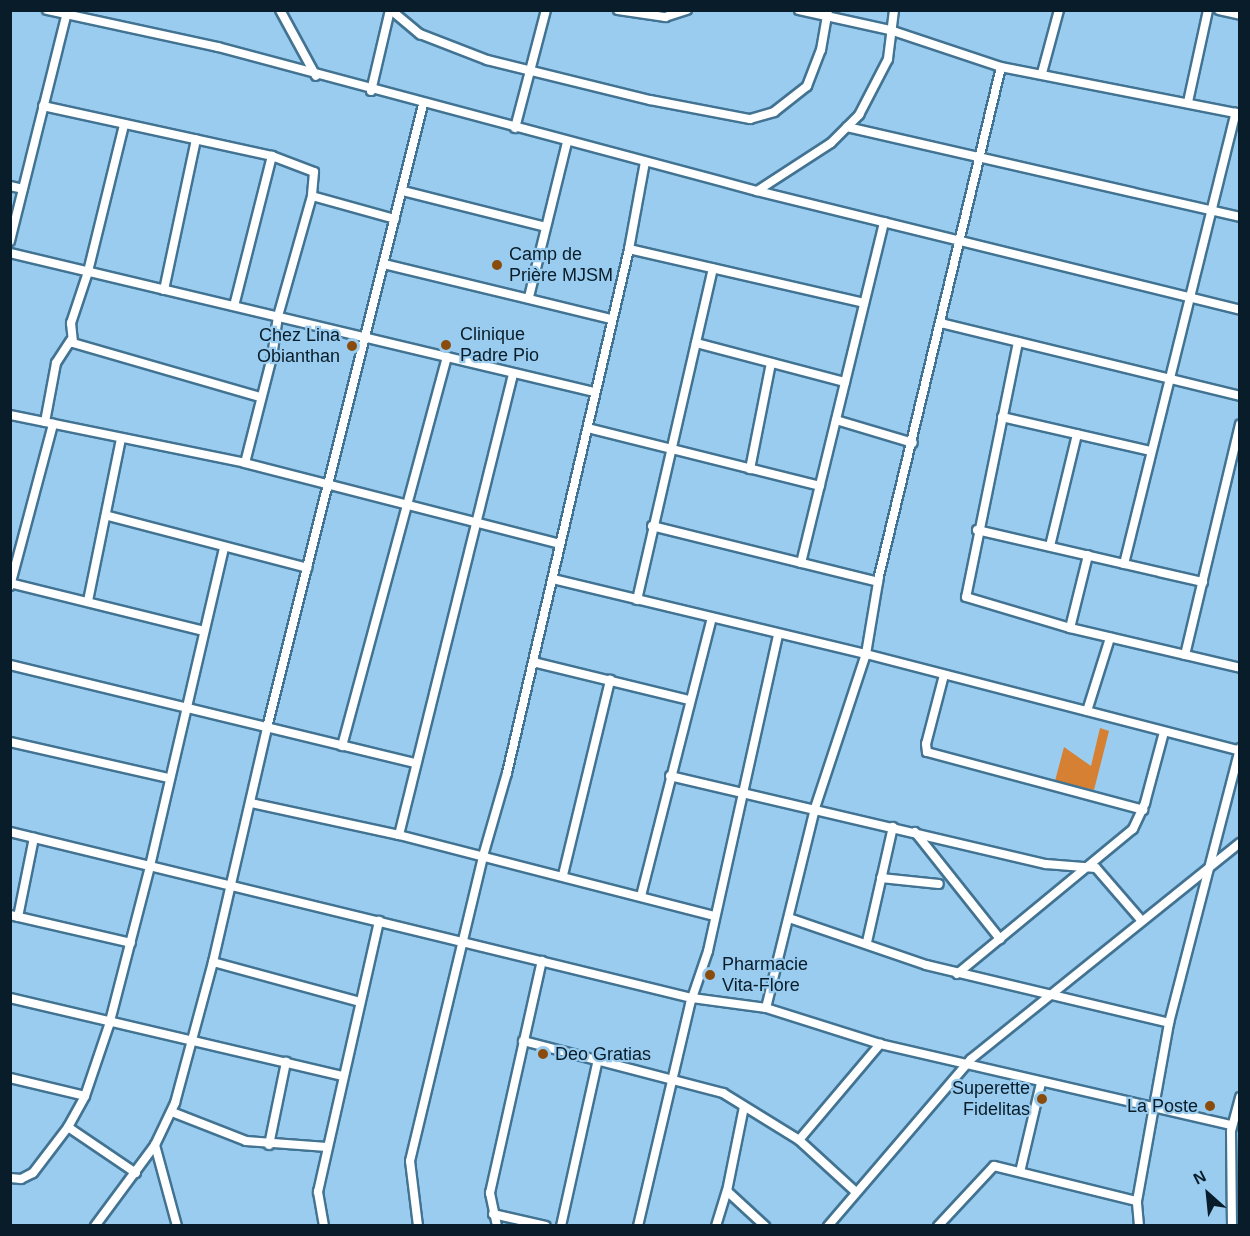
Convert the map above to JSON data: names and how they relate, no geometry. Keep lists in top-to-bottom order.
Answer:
{
  "places": [
    "Camp de Prière MJSM",
    "Clinique Padre Pio",
    "Chez Lina Obianthan",
    "Pharmacie Vita-Flore",
    "Deo Gratias",
    "Superette Fidelitas",
    "La Poste"
  ],
  "north": "top left"
}
